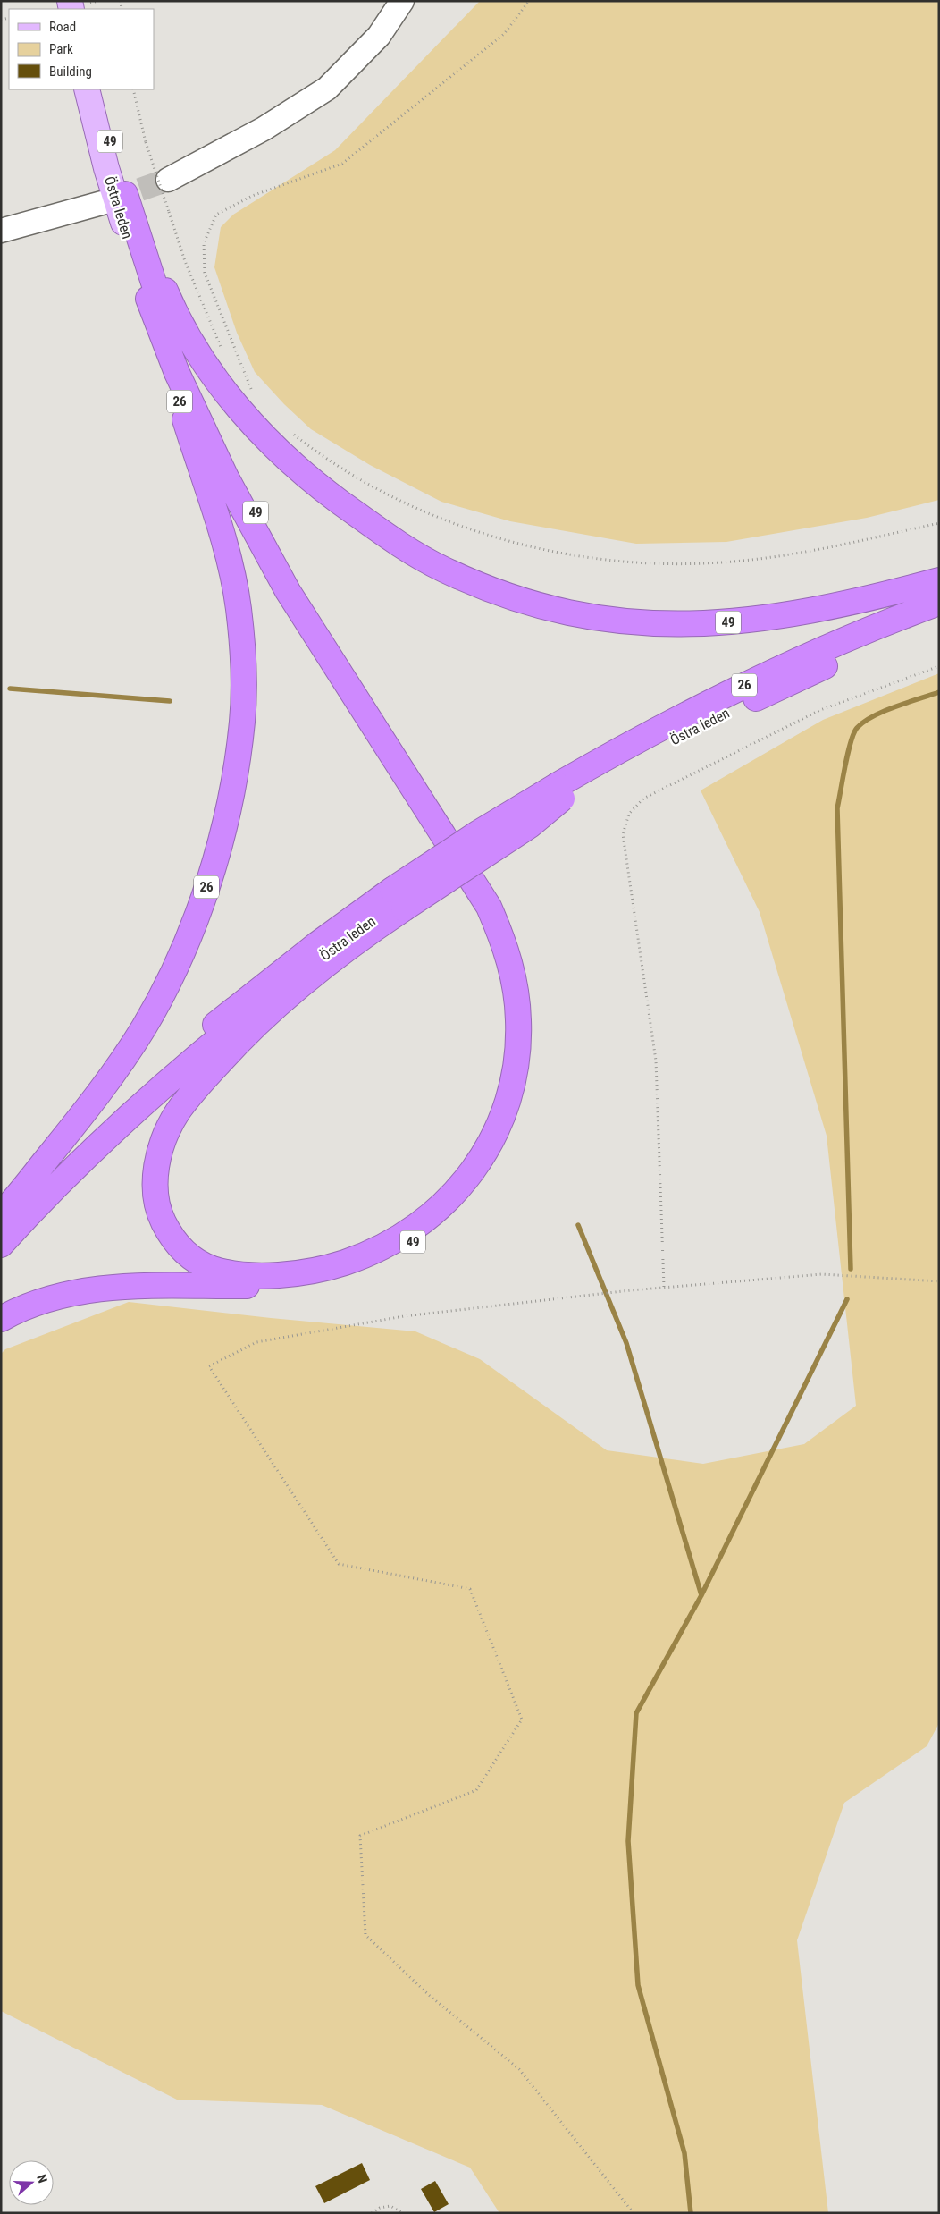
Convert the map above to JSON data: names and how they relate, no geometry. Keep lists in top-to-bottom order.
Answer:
{
  "streets": {
    "highway": ["49", "Östra leden", "26"]
  },
  "crossings": [
    ["49", "Östra leden"],
    ["49", "26"],
    ["Östra leden", "26"]
  ],
  "legend": ["Road", "Park", "Building"],
  "north": "right"
}
